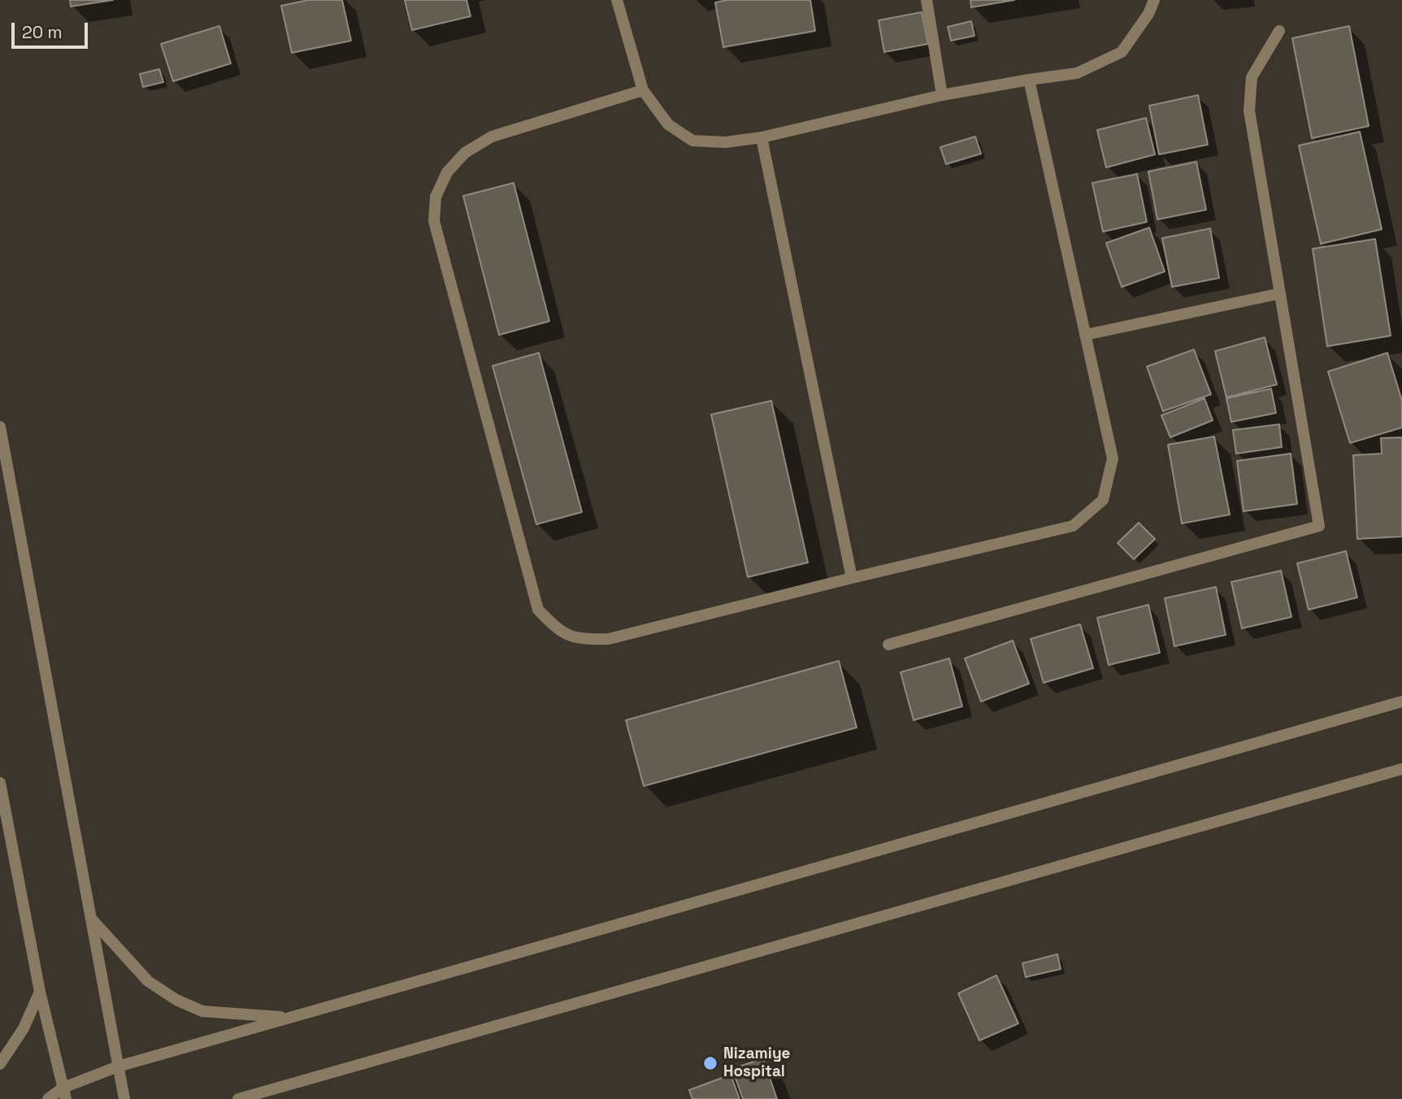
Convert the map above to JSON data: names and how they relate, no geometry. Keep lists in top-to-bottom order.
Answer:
{
  "places": ["Nizamiye Hospital"],
  "scale_bar": "20 m"
}
